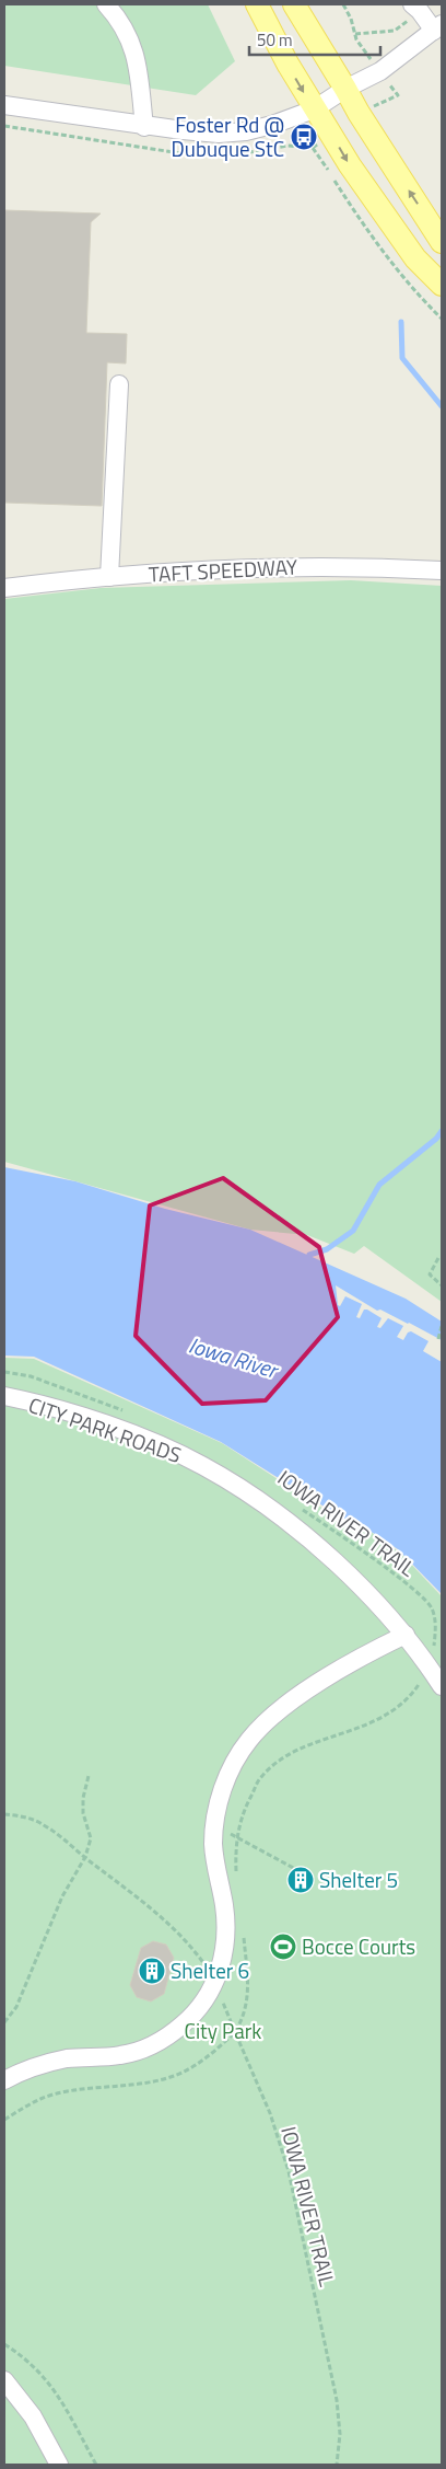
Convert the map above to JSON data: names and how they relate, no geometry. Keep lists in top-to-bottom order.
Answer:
{
  "streets": {
    "street": ["TAFT SPEEDWAY", "CITY PARK ROADS"],
    "path": ["IOWA RIVER TRAIL"]
  },
  "crossings": [
    ["CITY PARK ROADS", "IOWA RIVER TRAIL"]
  ],
  "water": ["Iowa River"],
  "parks": ["City Park"],
  "places": {
    "bus stop": ["Foster Rd @ Dubuque StC"],
    "building": ["Shelter 5", "Shelter 6"],
    "sports": ["Bocce Courts"]
  },
  "scale_bar": "50 m"
}
